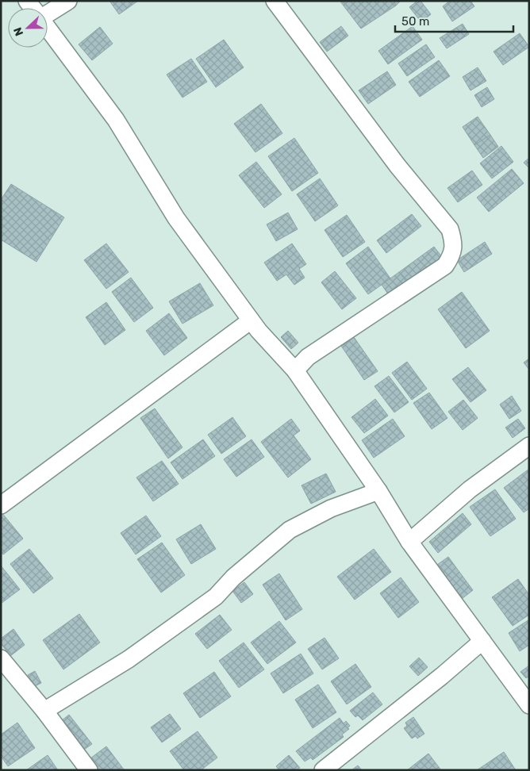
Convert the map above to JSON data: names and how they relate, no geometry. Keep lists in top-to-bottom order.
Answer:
{
  "scale_bar": "50 m",
  "north": "left"
}
